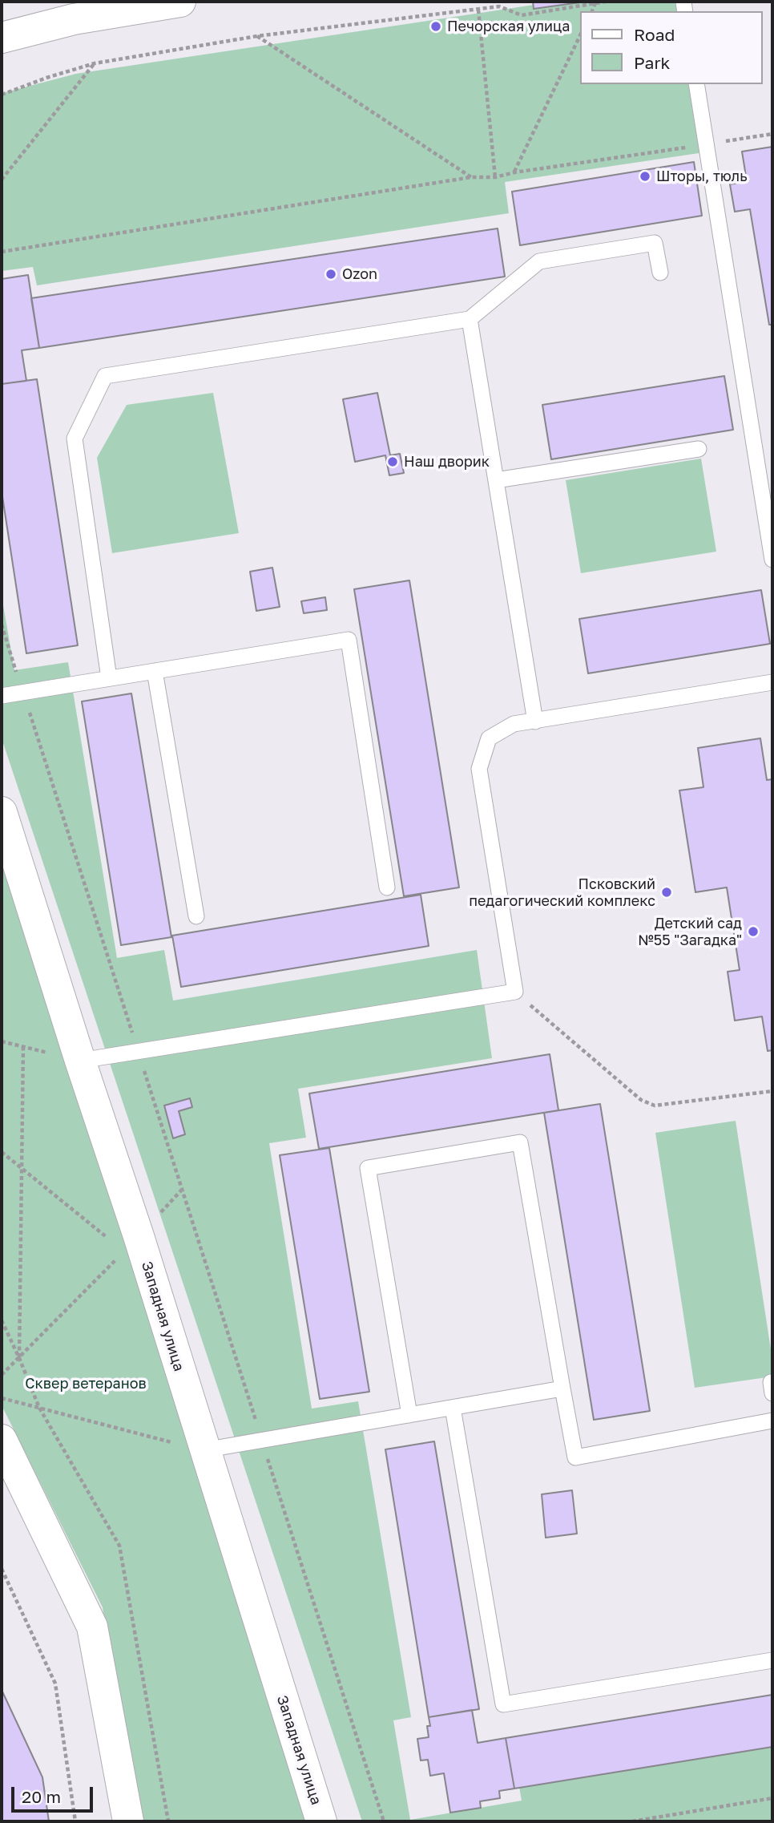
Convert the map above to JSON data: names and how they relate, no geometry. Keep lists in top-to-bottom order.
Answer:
{
  "streets": {
    "street": ["Западная улица"]
  },
  "parks": ["Сквер ветеранов"],
  "places": [
    "Печорская улица",
    "Шторы, тюль",
    "Ozon",
    "Наш дворик",
    "Псковский педагогический комплекс",
    "Детский сад №55 \"Загадка\""
  ],
  "legend": ["Road", "Park"],
  "scale_bar": "20 m"
}
